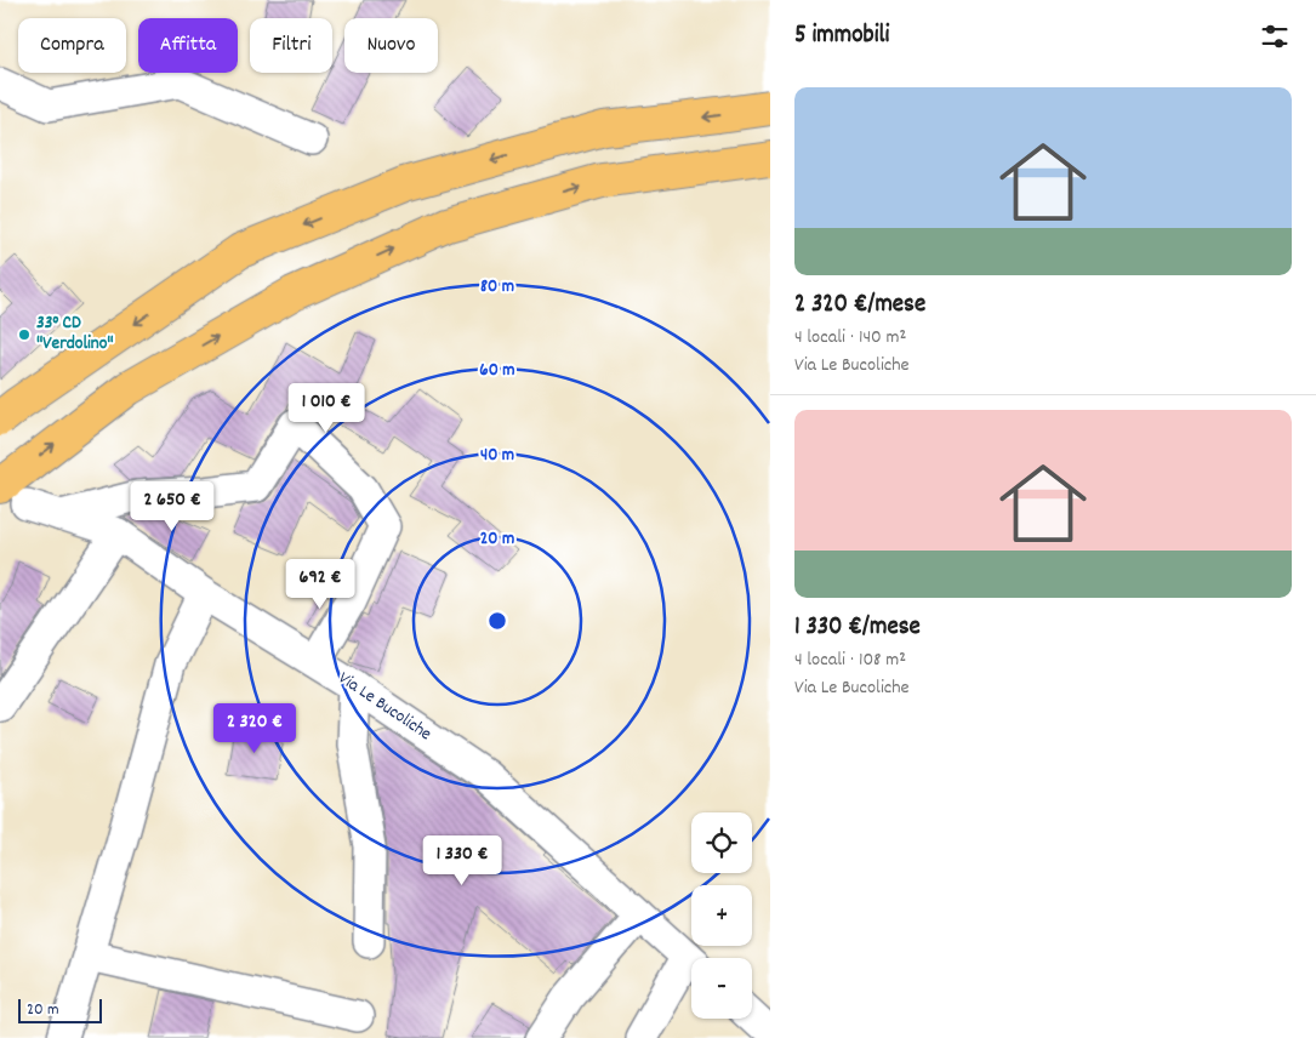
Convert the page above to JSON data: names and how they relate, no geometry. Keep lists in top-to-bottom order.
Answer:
{
  "streets": {
    "street": ["Via Le Bucoliche"]
  },
  "places": ["33° CD \"Verdolino\""],
  "scale_bar": "20 m",
  "page": {
    "heading": "5 immobili",
    "chip": [
      "Compra",
      "Affitta",
      "Filtri",
      "Nuovo"
    ],
    "list": [
      {
        "name": "2 320 €/mese",
        "note": "4 locali · 140 m² · Via Le Bucoliche"
      },
      {
        "name": "1 330 €/mese",
        "note": "4 locali · 108 m² · Via Le Bucoliche"
      }
    ],
    "price": [
      "1 010 €",
      "2 650 €",
      "692 €",
      "2 320 €",
      "1 330 €"
    ],
    "map_buttons": ["+", "−"],
    "scale": "20 m"
  },
  "rings": [
    "80 m",
    "60 m",
    "40 m",
    "20 m"
  ]
}
